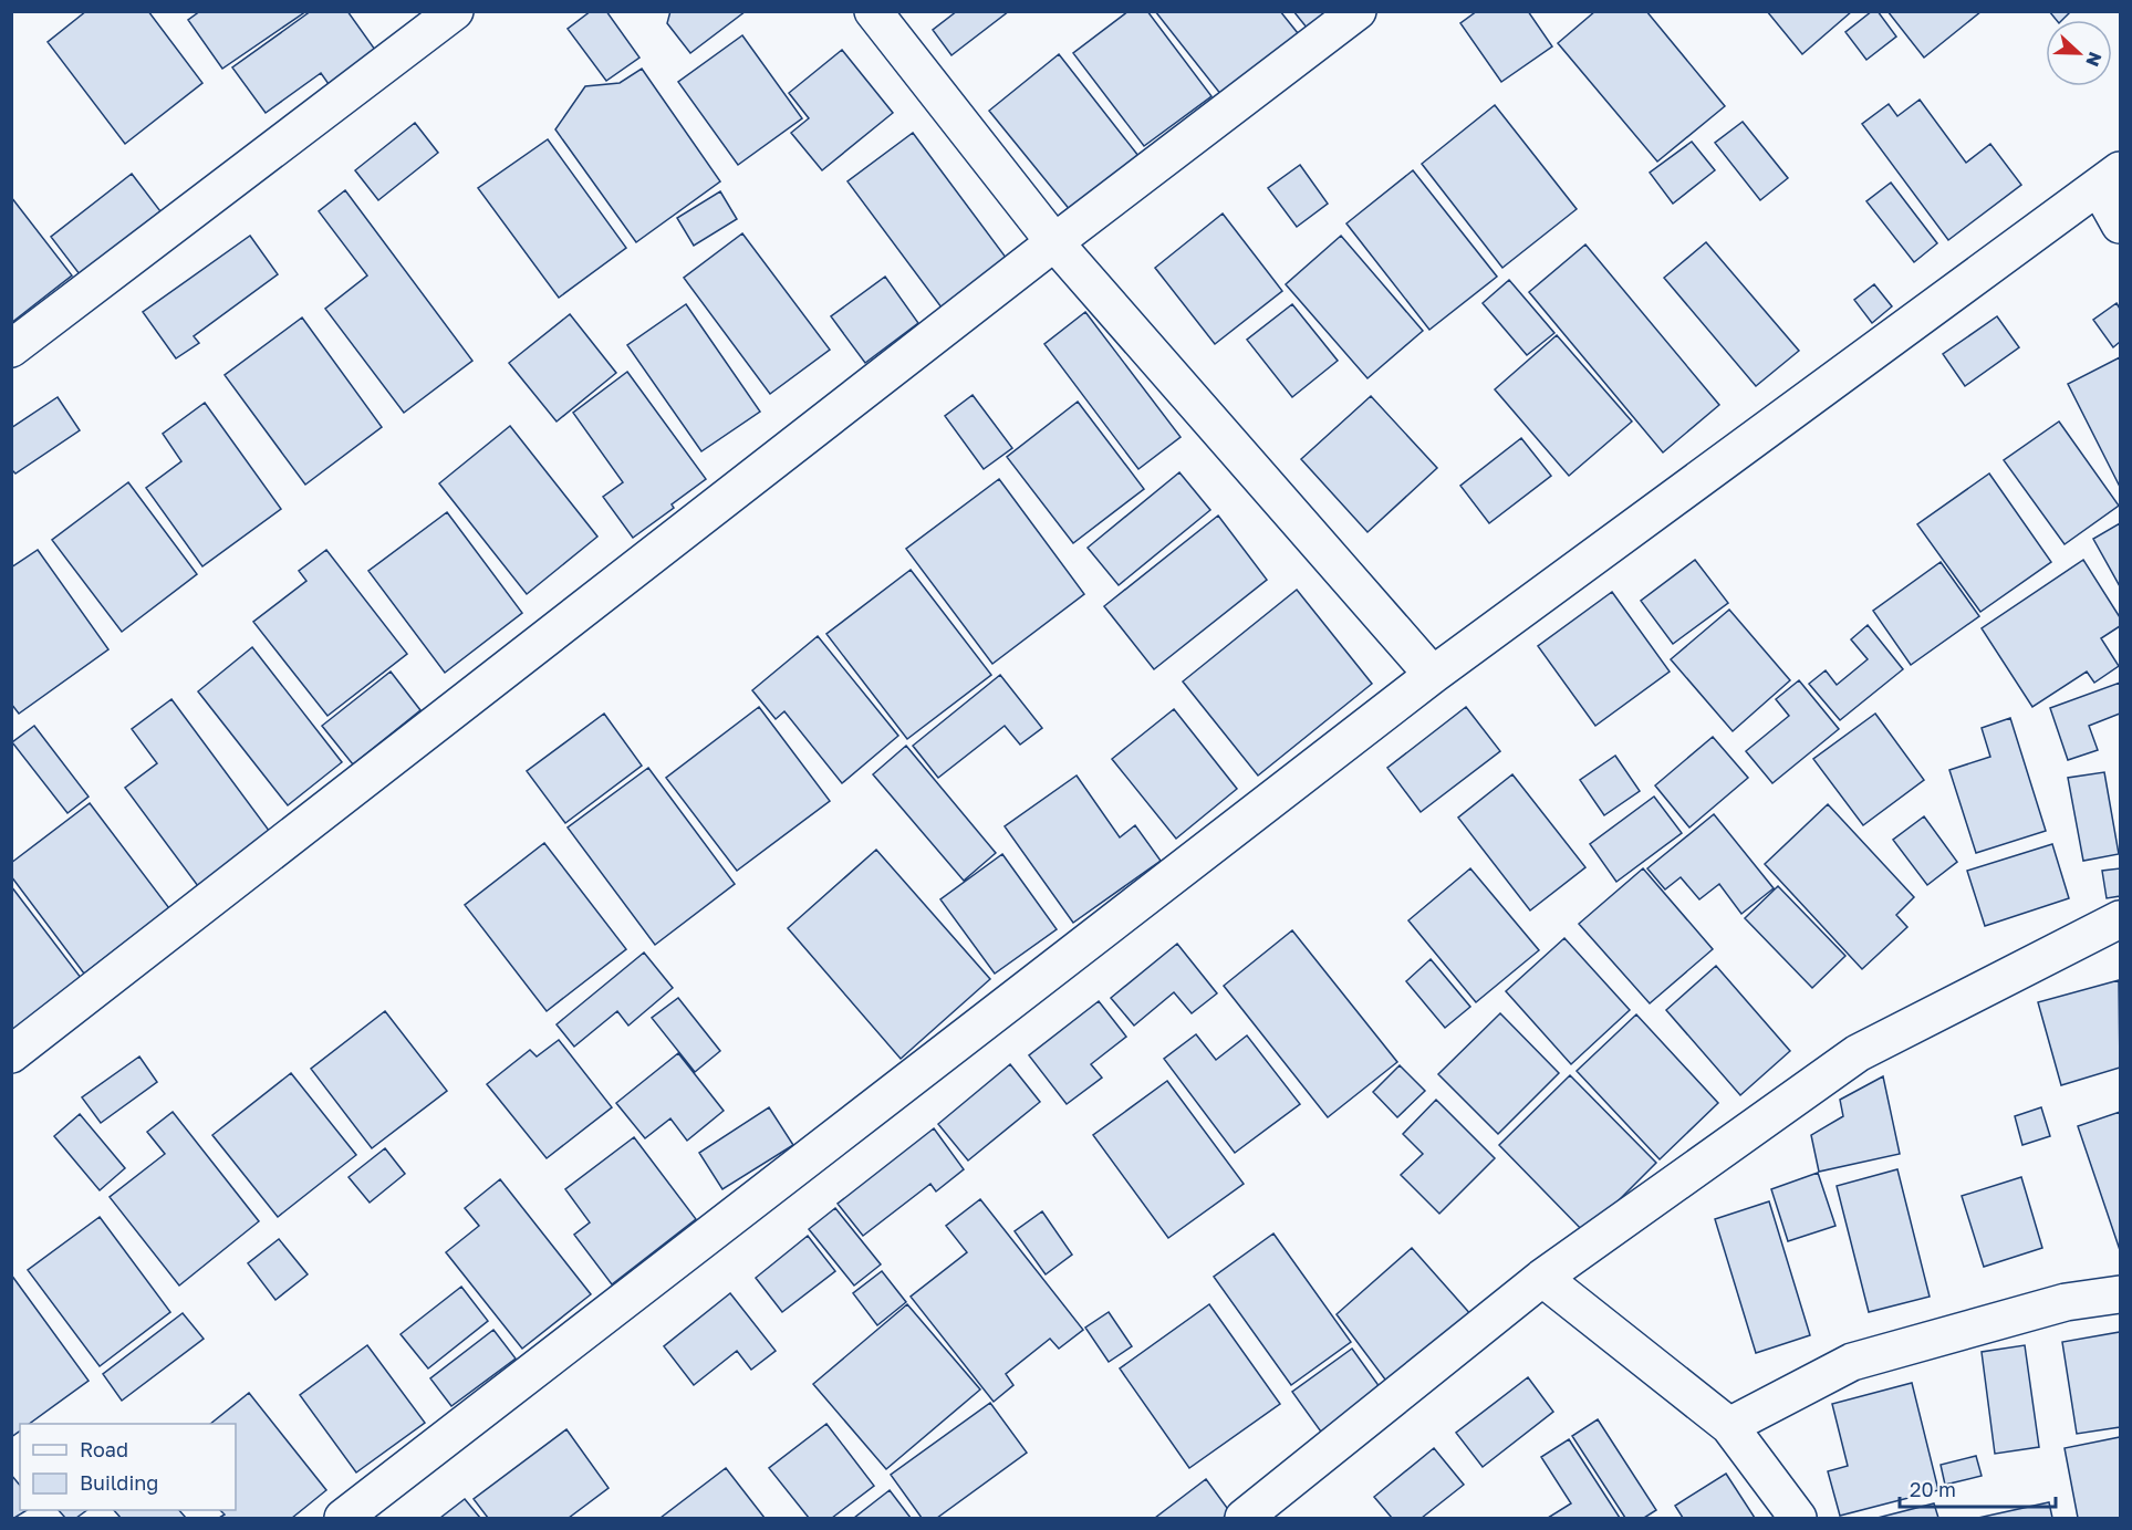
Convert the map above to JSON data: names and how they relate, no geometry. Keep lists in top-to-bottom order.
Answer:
{
  "legend": ["Road", "Building"],
  "scale_bar": "20 m",
  "north": "right"
}
